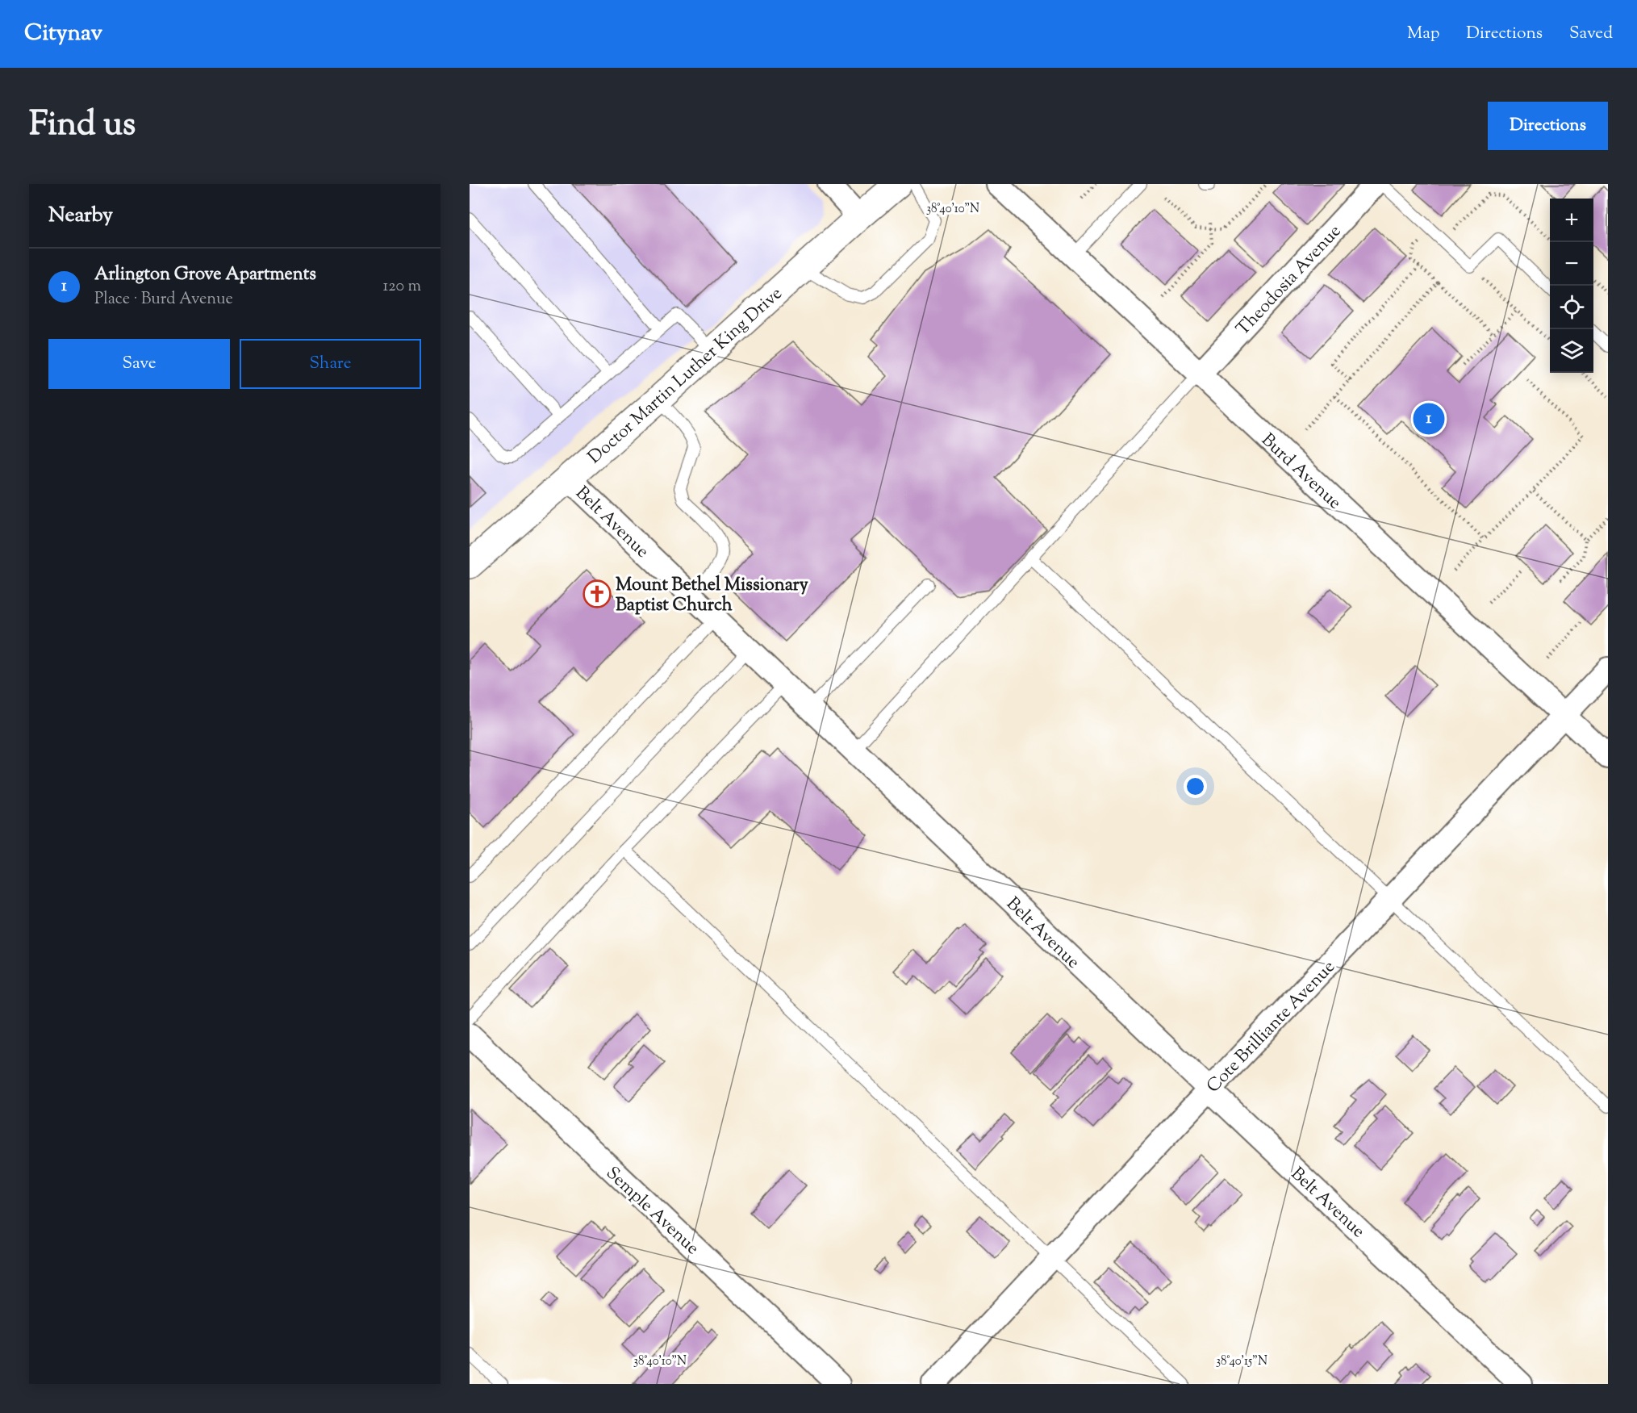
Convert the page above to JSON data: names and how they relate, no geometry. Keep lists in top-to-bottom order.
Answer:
{
  "streets": {
    "main road": ["Doctor Martin Luther King Drive"],
    "street": [
      "Theodosia Avenue",
      "Burd Avenue",
      "Belt Avenue",
      "Cote Brilliante Avenue",
      "Semple Avenue"
    ]
  },
  "crossings": [
    ["Theodosia Avenue", "Burd Avenue"],
    ["Doctor Martin Luther King Drive", "Belt Avenue"],
    ["Burd Avenue", "Cote Brilliante Avenue"],
    ["Belt Avenue", "Cote Brilliante Avenue"]
  ],
  "places": {
    "church": ["Mount Bethel Missionary Baptist Church"]
  },
  "page": {
    "header": "Citynav",
    "nav": ["Map", "Directions", "Saved"],
    "title": "Find us",
    "buttons": [
      "Directions",
      ["Save", "Share"]
    ],
    "heading": "Nearby",
    "map_buttons": ["+", "−"],
    "list": [
      {
        "mark": "1",
        "name": "Arlington Grove Apartments",
        "note": "Place · Burd Avenue",
        "value": "120 m"
      }
    ],
    "pins": "1"
  },
  "coordinates": ["38°40'10\"N", "38°40'15\"N"]
}
